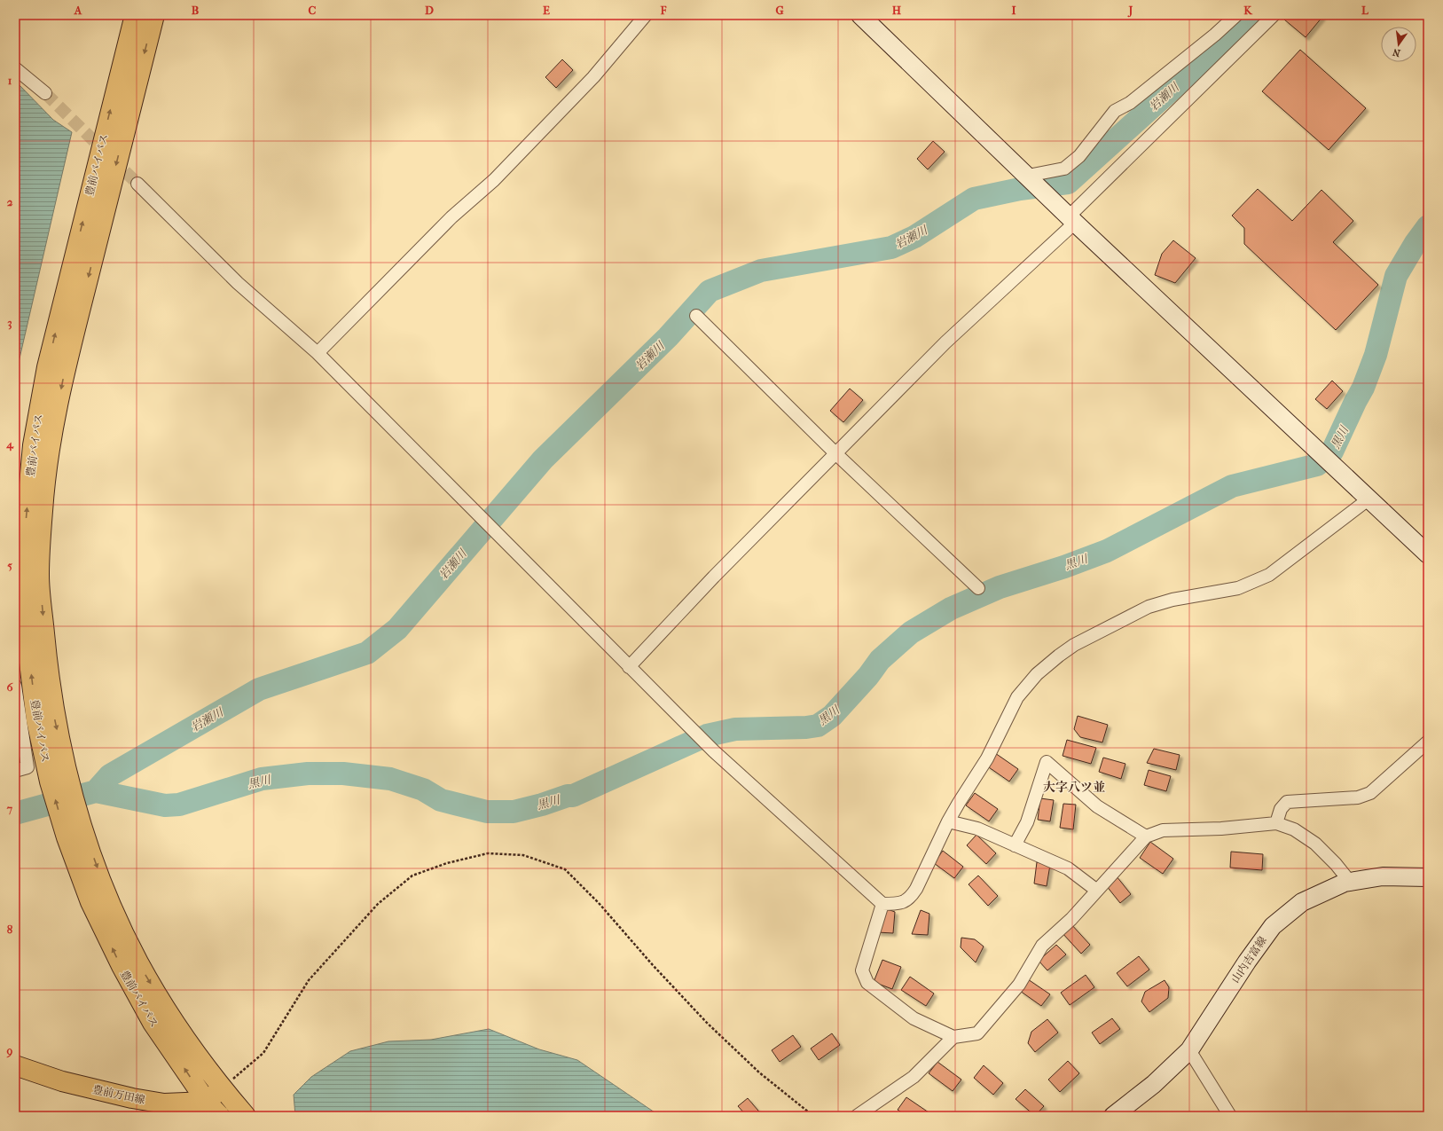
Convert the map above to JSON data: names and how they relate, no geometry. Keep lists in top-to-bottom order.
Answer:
{
  "streets": {
    "main road": ["豊前バイパス", "豊前万田線"],
    "street": ["山内吉富線"]
  },
  "crossings": [
    ["豊前バイパス", "豊前万田線"]
  ],
  "districts": ["大字八ツ並"],
  "water": ["岩瀬川", "黒川"],
  "north": "bottom",
  "grid": {
    "columns": [
      "A",
      "B",
      "C",
      "D",
      "E",
      "F",
      "G",
      "H",
      "I",
      "J",
      "K",
      "L"
    ],
    "rows": [
      "1",
      "2",
      "3",
      "4",
      "5",
      "6",
      "7",
      "8",
      "9"
    ]
  }
}
